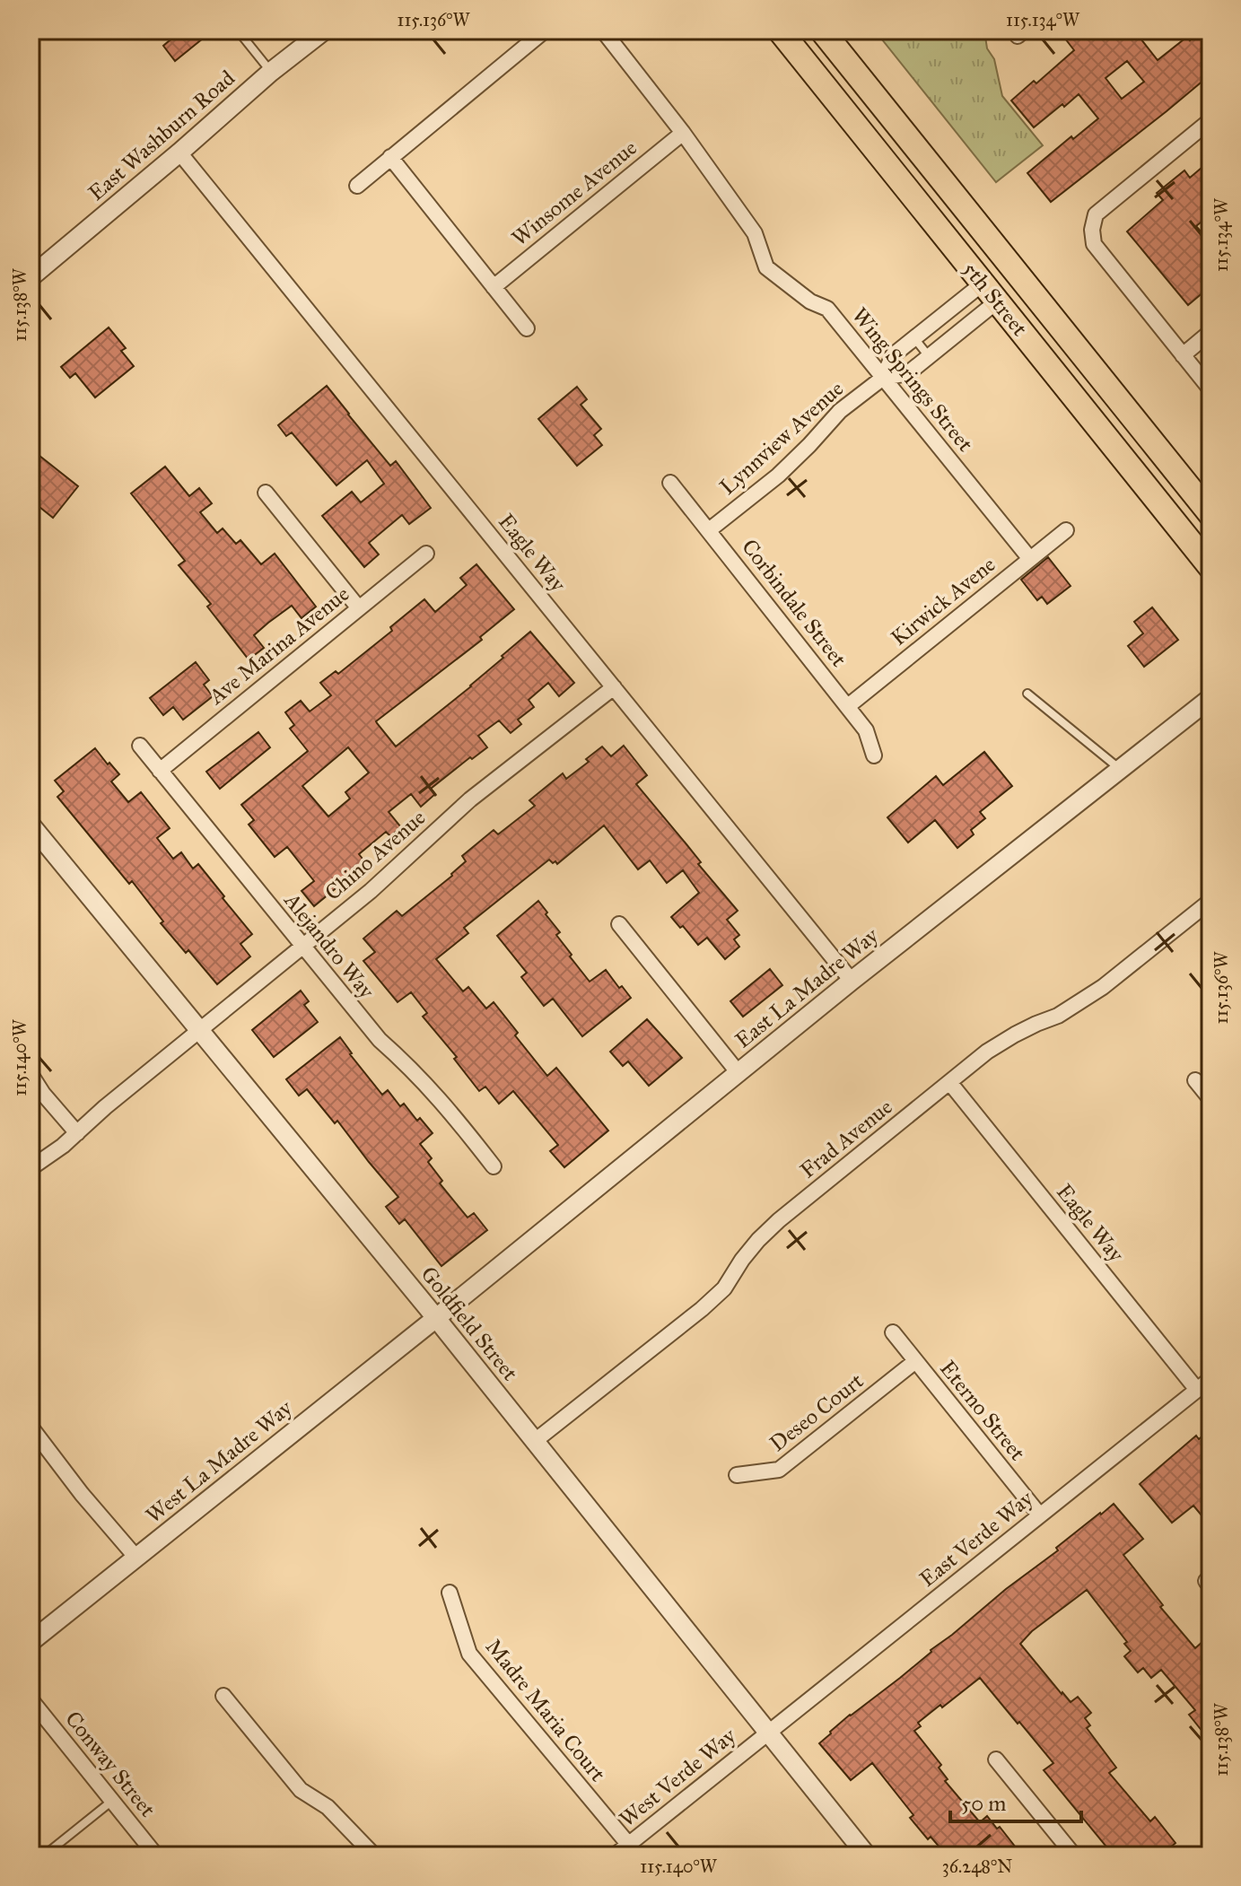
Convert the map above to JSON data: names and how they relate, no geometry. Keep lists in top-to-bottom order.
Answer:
{
  "streets": {
    "main road": ["5th Street"],
    "street": [
      "East Washburn Road",
      "Winsome Avenue",
      "Wing Springs Street",
      "Lynnview Avenue",
      "Eagle Way",
      "Kirwick Avene",
      "Corbindale Street",
      "Ave Marina Avenue",
      "Chino Avenue",
      "Alejandro Way",
      "East La Madre Way",
      "Frad Avenue",
      "Goldfield Street",
      "Eterno Street",
      "Deseo Court",
      "West La Madre Way",
      "East Verde Way",
      "Madre Maria Court",
      "Conway Street",
      "West Verde Way"
    ]
  },
  "crossings": [
    ["East Washburn Road", "Eagle Way"],
    ["Winsome Avenue", "Wing Springs Street"],
    ["5th Street", "Lynnview Avenue"],
    ["Wing Springs Street", "Lynnview Avenue"],
    ["Wing Springs Street", "Kirwick Avene"],
    ["Lynnview Avenue", "Corbindale Street"],
    ["Eagle Way", "Chino Avenue"],
    ["Eagle Way", "East La Madre Way"],
    ["Eagle Way", "Frad Avenue"],
    ["Eagle Way", "East Verde Way"],
    ["Kirwick Avene", "Corbindale Street"],
    ["Ave Marina Avenue", "Alejandro Way"],
    ["Chino Avenue", "Alejandro Way"],
    ["Chino Avenue", "Goldfield Street"],
    ["East La Madre Way", "Goldfield Street"],
    ["East La Madre Way", "West La Madre Way"],
    ["Frad Avenue", "Goldfield Street"],
    ["Goldfield Street", "West La Madre Way"],
    ["Goldfield Street", "East Verde Way"],
    ["Goldfield Street", "West Verde Way"],
    ["Eterno Street", "Deseo Court"],
    ["Eterno Street", "East Verde Way"],
    ["East Verde Way", "West Verde Way"],
    ["Madre Maria Court", "West Verde Way"]
  ],
  "scale_bar": "50 m",
  "coordinates": [
    "115.136°W",
    "115.134°W",
    "115.138°W",
    "115.140°W",
    "36.248°N"
  ]
}
